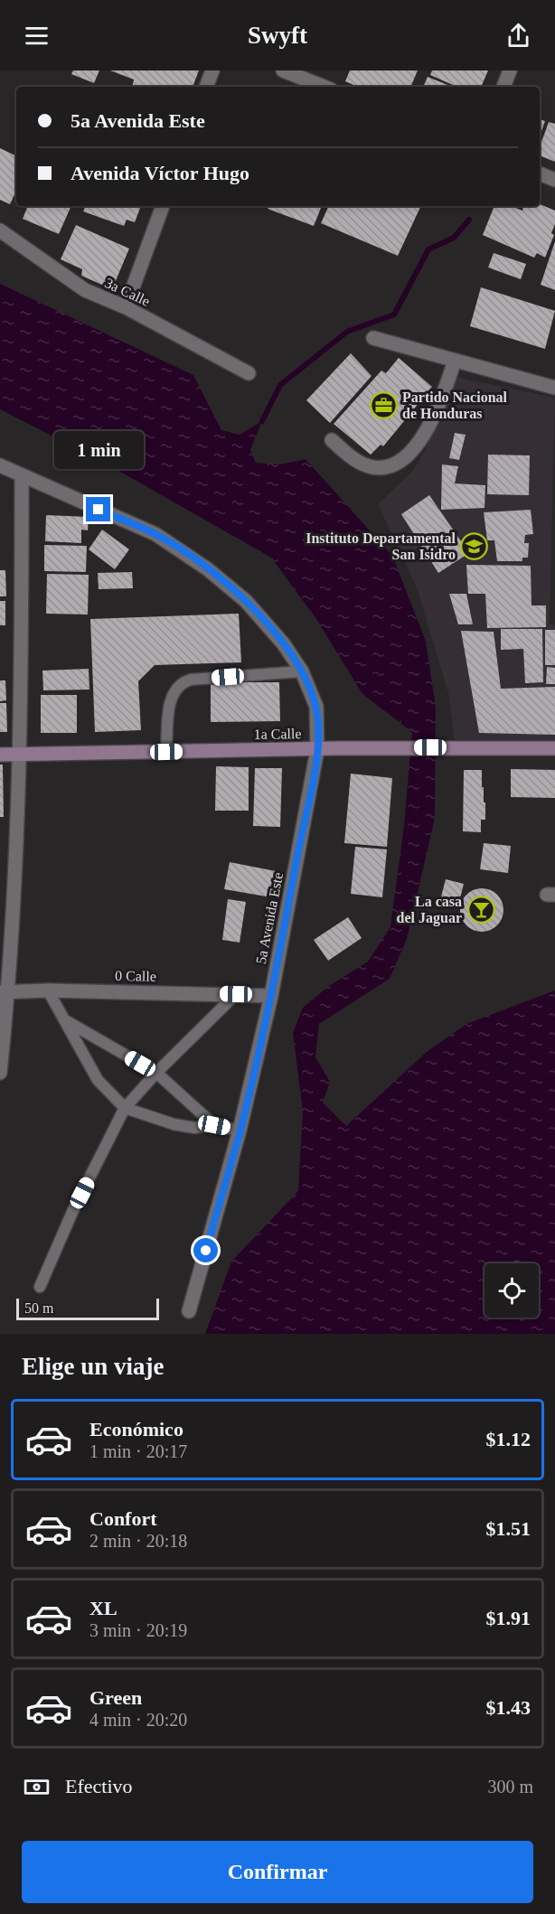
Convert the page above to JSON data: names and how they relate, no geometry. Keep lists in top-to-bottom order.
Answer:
{
  "streets": {
    "street": [
      "3a Calle",
      "1a Calle",
      "5a Avenida Este",
      "0 Calle"
    ]
  },
  "crossings": [
    ["1a Calle", "5a Avenida Este"],
    ["5a Avenida Este", "0 Calle"]
  ],
  "places": {
    "office": ["Partido Nacional de Honduras"],
    "school or university": ["Instituto Departamental San Isidro"],
    "bar": ["La casa del Jaguar"]
  },
  "scale_bar": "50 m",
  "page": {
    "header": "Swyft",
    "banner": ["5a Avenida Este", "Avenida Víctor Hugo"],
    "bubble": "1 min",
    "scale": "50 m",
    "heading": "Elige un viaje",
    "list": [
      {
        "name": "Económico",
        "note": "1 min · 20:17",
        "value": "$1.12"
      },
      {
        "name": "Confort",
        "note": "2 min · 20:18",
        "value": "$1.51"
      },
      {
        "name": "XL",
        "note": "3 min · 20:19",
        "value": "$1.91"
      },
      {
        "name": "Green",
        "note": "4 min · 20:20",
        "value": "$1.43"
      }
    ],
    "pay": ["Efectivo", "300 m"],
    "buttons": "Confirmar"
  }
}
